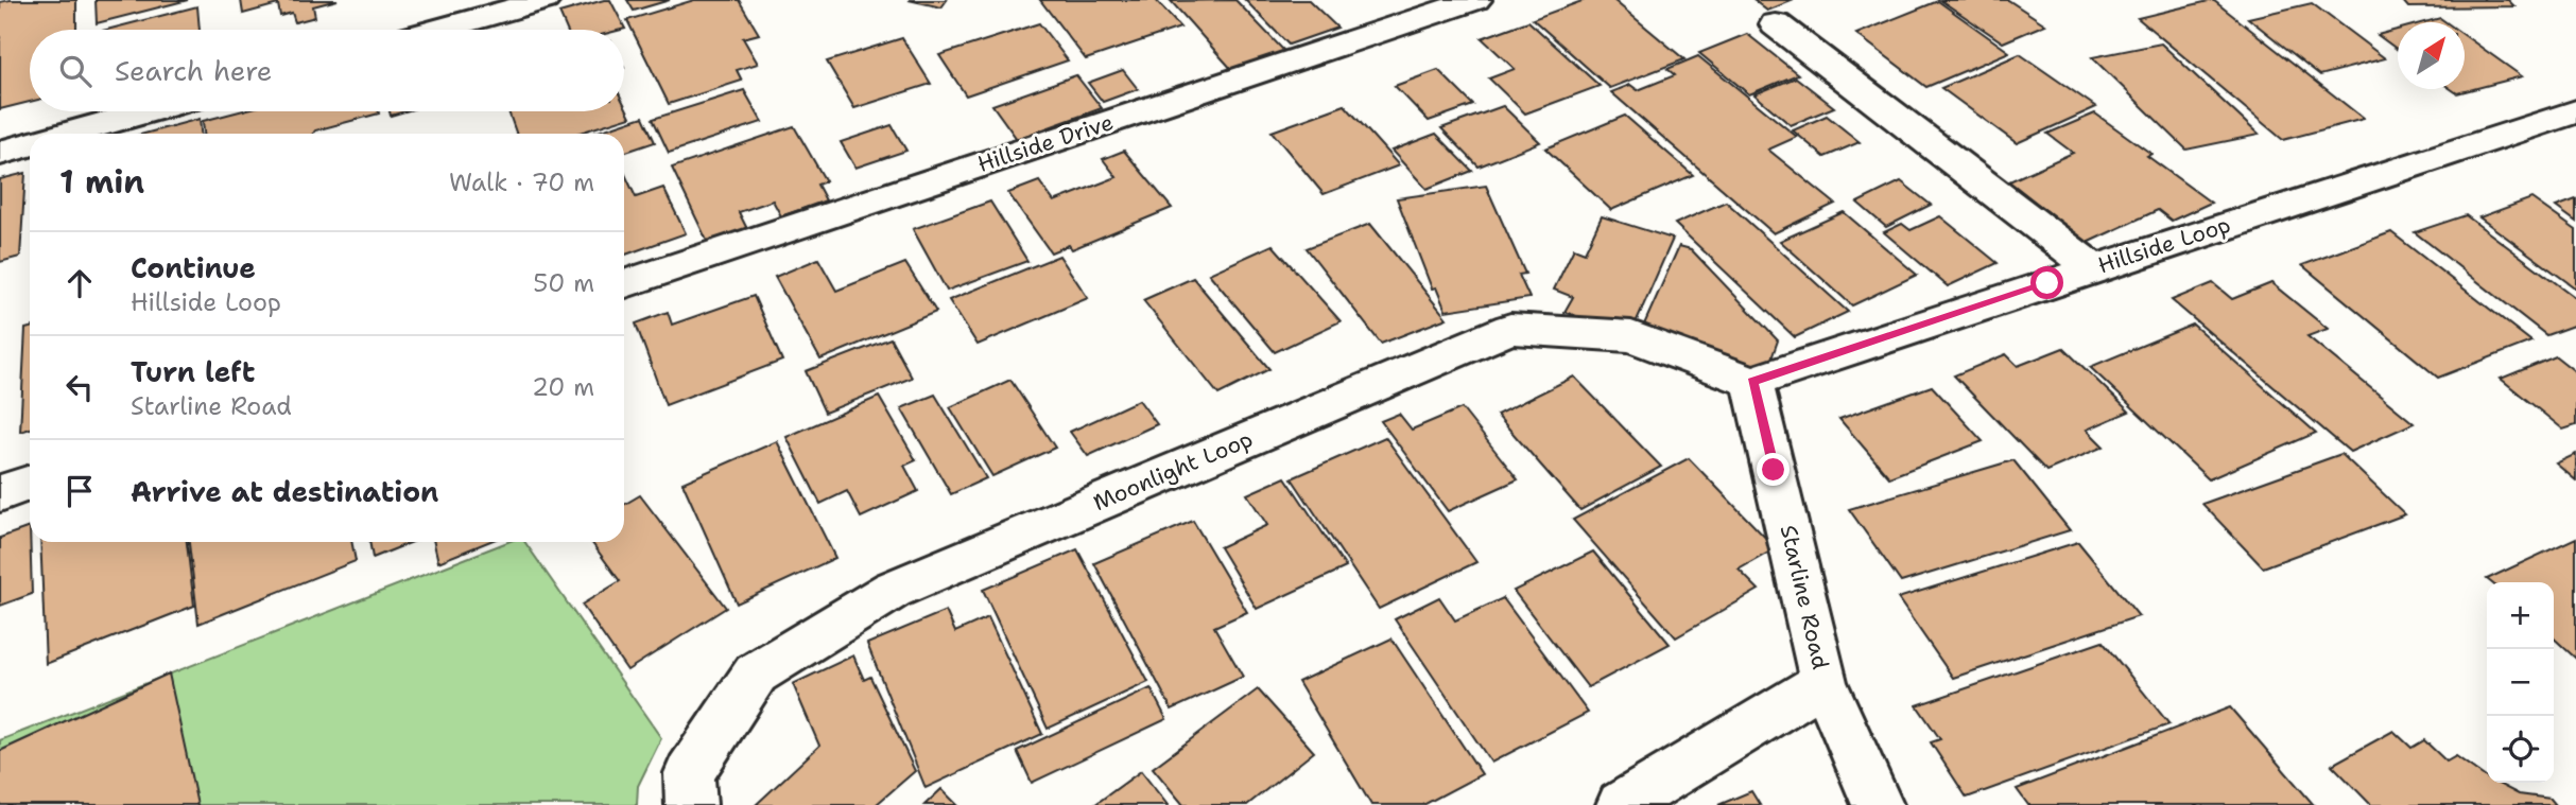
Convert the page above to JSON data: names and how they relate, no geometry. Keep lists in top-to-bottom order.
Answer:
{
  "streets": {
    "street": [
      "Hillside Drive",
      "Hillside Loop",
      "Moonlight Loop",
      "Starline Road"
    ]
  },
  "crossings": [
    ["Hillside Loop", "Moonlight Loop"],
    ["Hillside Loop", "Starline Road"],
    ["Moonlight Loop", "Starline Road"]
  ],
  "north": "top right",
  "page": {
    "search": "Search here",
    "heading": ["1 min", "Walk · 70 m"],
    "list": [
      ["Continue", "Hillside Loop", "50 m"],
      ["Turn left", "Starline Road", "20 m"],
      "Arrive at destination"
    ],
    "map_buttons": ["+", "−"]
  }
}
